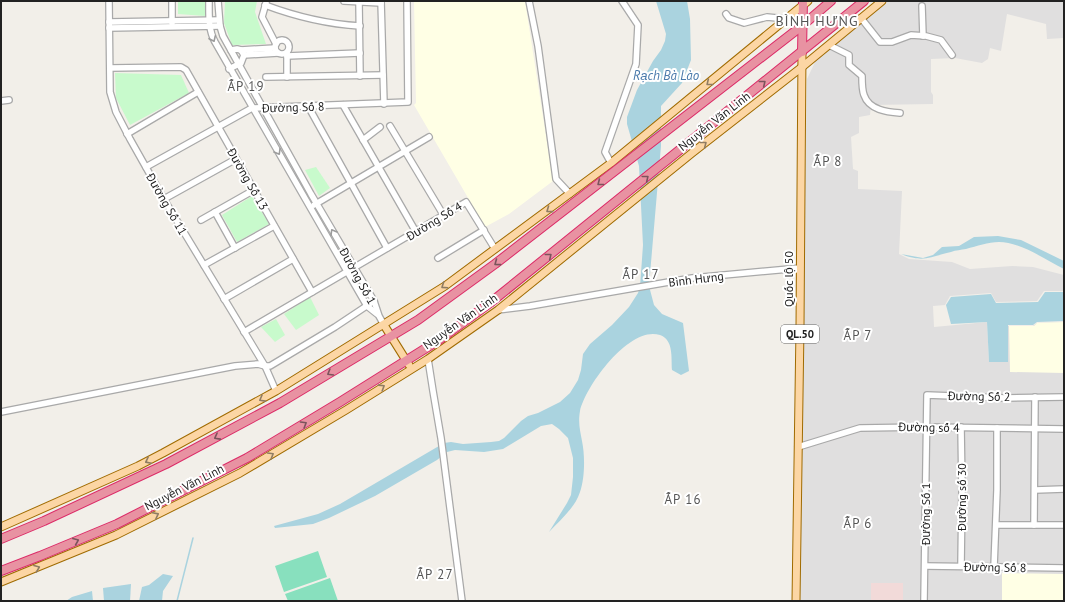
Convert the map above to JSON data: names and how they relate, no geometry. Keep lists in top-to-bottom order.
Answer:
{
  "streets": {
    "highway": ["Nguyễn Văn Linh", "Quốc lộ 50", "QL.50"],
    "street": [
      "Đường Số 8",
      "Đường Số 13",
      "Đường Số 11",
      "Đường Số 4",
      "Đường Số 1",
      "Bình Hưng",
      "Đường Số 2",
      "Đường số 4",
      "Đường số 30"
    ]
  },
  "crossings": [
    ["Đường Số 8", "Đường Số 13"],
    ["Đường Số 8", "Đường Số 11"],
    ["Đường Số 8", "Đường Số 1"],
    ["Đường Số 8", "Đường số 30"],
    ["Nguyễn Văn Linh", "Bình Hưng"],
    ["Nguyễn Văn Linh", "Quốc lộ 50"],
    ["Đường Số 13", "Đường Số 11"],
    ["Đường Số 13", "Đường Số 4"],
    ["Đường Số 11", "Đường Số 4"],
    ["Đường Số 4", "Đường Số 1"],
    ["Đường Số 1", "Đường Số 2"],
    ["Đường Số 1", "Đường số 4"],
    ["Bình Hưng", "Quốc lộ 50"],
    ["Quốc lộ 50", "Đường số 4"],
    ["Đường Số 2", "Đường số 4"],
    ["Đường số 4", "Đường số 30"]
  ],
  "districts": [
    "BÌNH HƯNG",
    "ẤP 19",
    "ẤP 8",
    "ẤP 17",
    "ẤP 7",
    "ẤP 16",
    "ẤP 6",
    "ẤP 27"
  ],
  "water": ["Rạch Bà Lào"]
}
